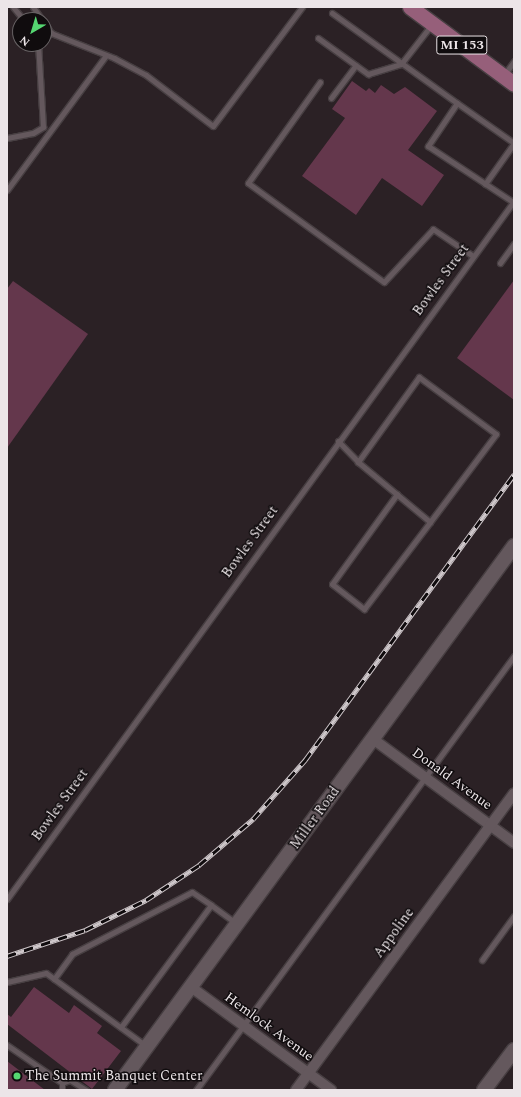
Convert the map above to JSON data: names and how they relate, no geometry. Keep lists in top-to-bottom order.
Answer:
{
  "streets": {
    "main road": ["MI 153"],
    "street": [
      "Donald Avenue",
      "Miller Road",
      "Appoline",
      "Hemlock Avenue"
    ],
    "lane": ["Bowles Street"]
  },
  "crossings": [
    ["Donald Avenue", "Miller Road"],
    ["Donald Avenue", "Appoline"],
    ["Miller Road", "Hemlock Avenue"],
    ["Appoline", "Hemlock Avenue"]
  ],
  "places": ["The Summit Banquet Center"],
  "north": "bottom left"
}
